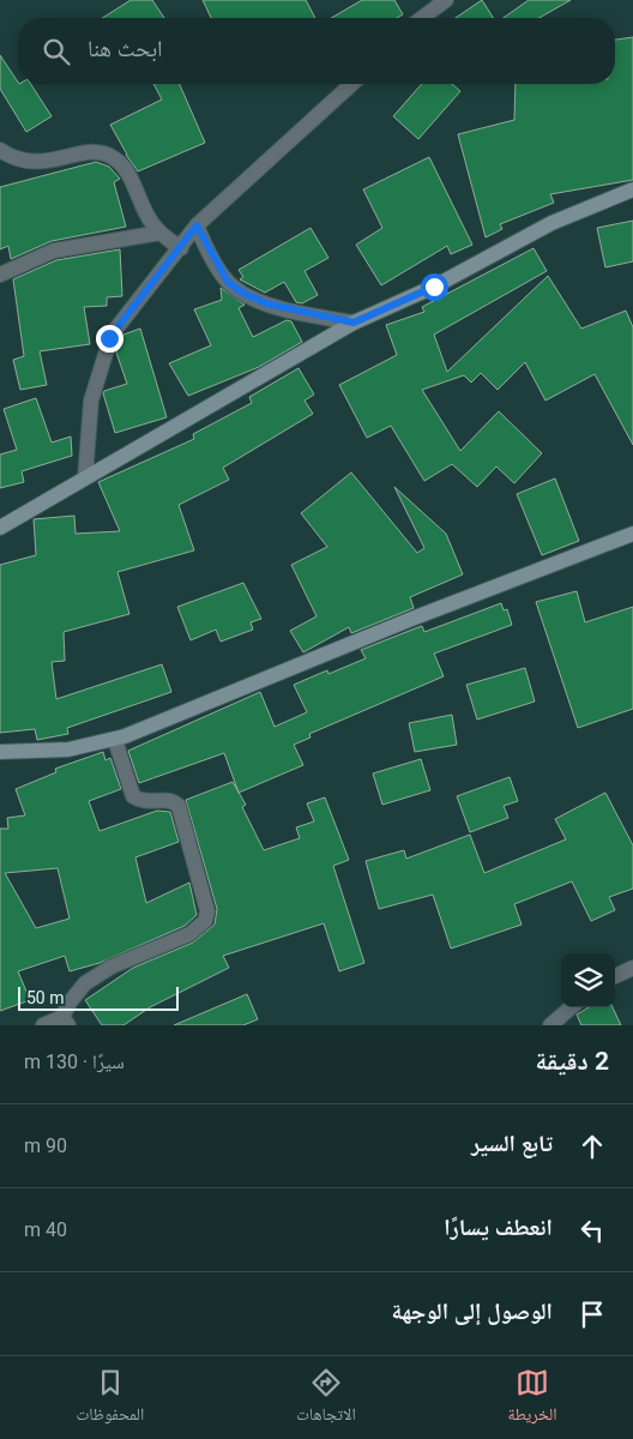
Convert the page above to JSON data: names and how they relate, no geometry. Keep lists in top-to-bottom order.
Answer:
{
  "scale_bar": "50 m",
  "page": {
    "search": "ابحث هنا",
    "scale": "50 m",
    "heading": ["2 دقيقة", "سيرًا · 130 m"],
    "list": [
      ["تابع السير", "90 m"],
      ["انعطف يسارًا", "40 m"],
      "الوصول إلى الوجهة"
    ],
    "nav": ["الخريطة", "الاتجاهات", "المحفوظات"]
  }
}
